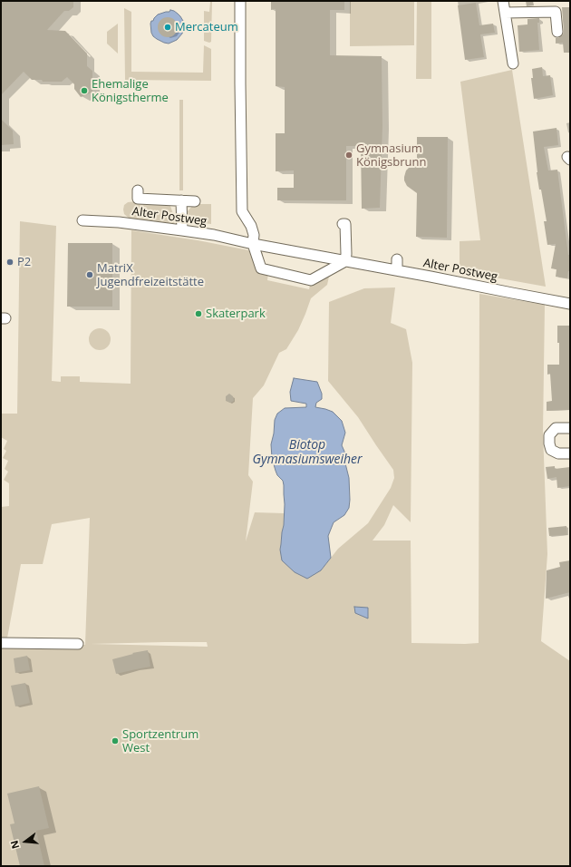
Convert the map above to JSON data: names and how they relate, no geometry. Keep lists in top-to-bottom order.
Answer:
{
  "streets": {
    "street": ["Alter Postweg"]
  },
  "water": ["Biotop Gymnasiumsweiher"],
  "places": [
    "Mercateum",
    "Ehemalige Königstherme",
    "Gymnasium Königsbrunn",
    "P2",
    "MatriX Jugendfreizeitstätte",
    "Skaterpark",
    "Sportzentrum West"
  ],
  "north": "left"
}
